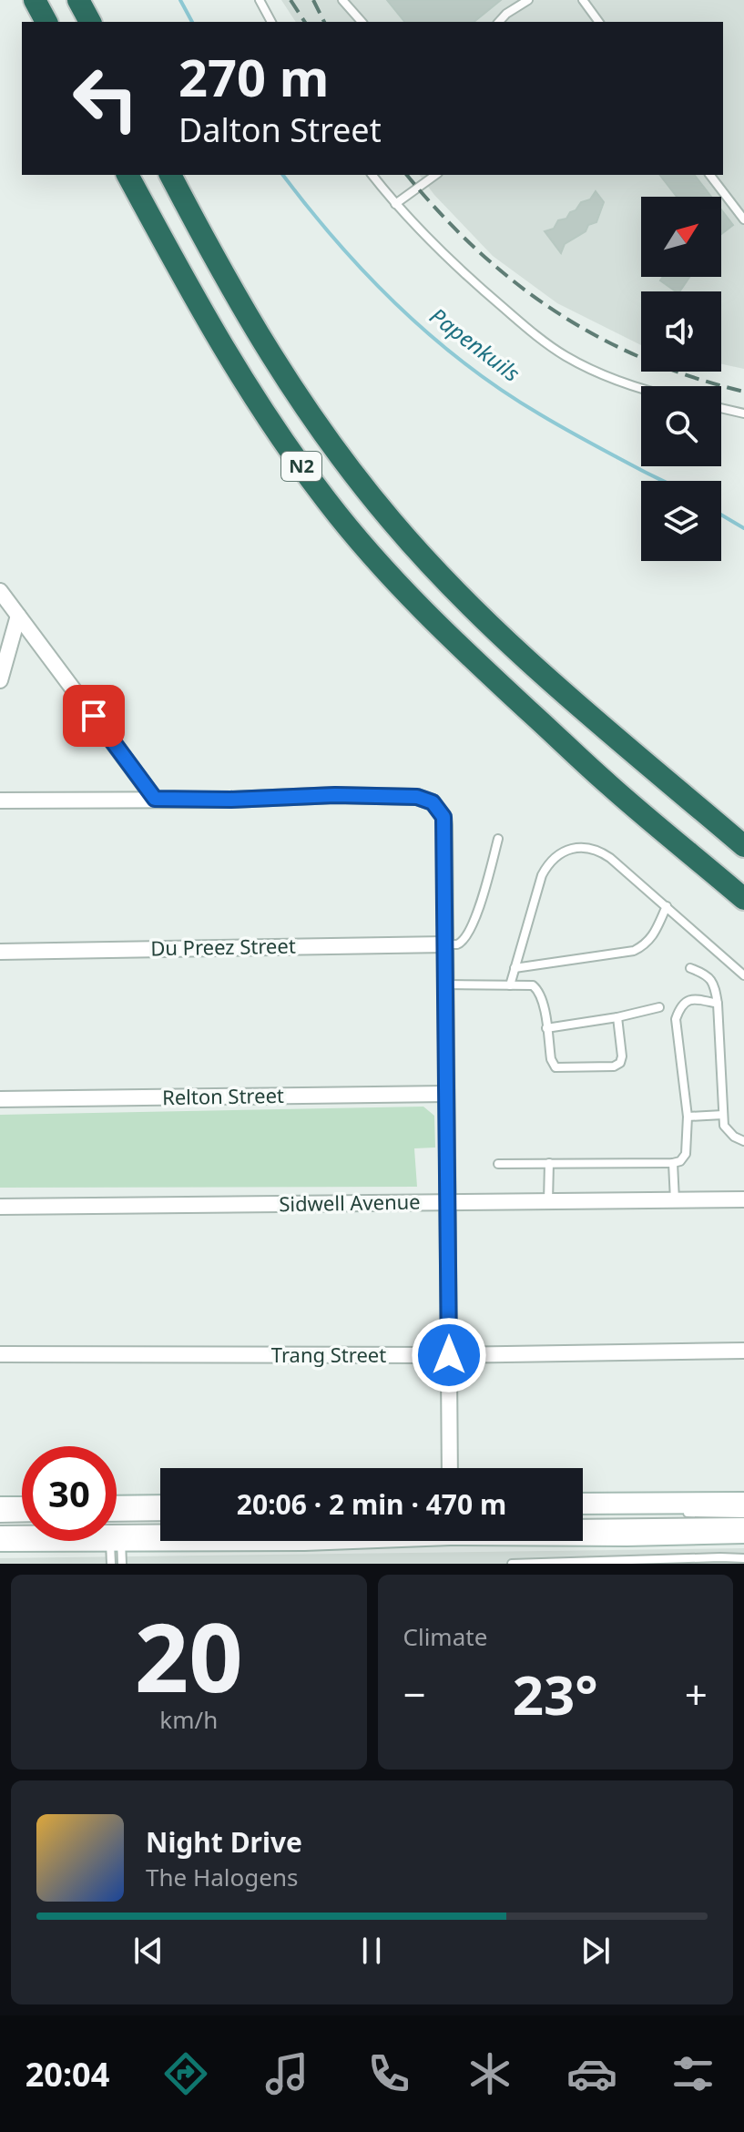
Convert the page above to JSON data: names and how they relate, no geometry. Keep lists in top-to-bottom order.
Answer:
{
  "streets": {
    "highway": ["N2"],
    "street": [
      "Du Preez Street",
      "Relton Street",
      "Sidwell Avenue",
      "Trang Street"
    ]
  },
  "water": ["Papenkuils"],
  "north": "top right",
  "page": {
    "turn": ["270 m", "Dalton Street"],
    "limit": "30",
    "trip": "20:06 · 2 min · 470 m",
    "tile": [
      ["20", "km/h"],
      "Climate"
    ],
    "heat": ["−", "23°", "+"],
    "song": ["Night Drive", "The Halogens"],
    "tabs": "20:04"
  }
}
